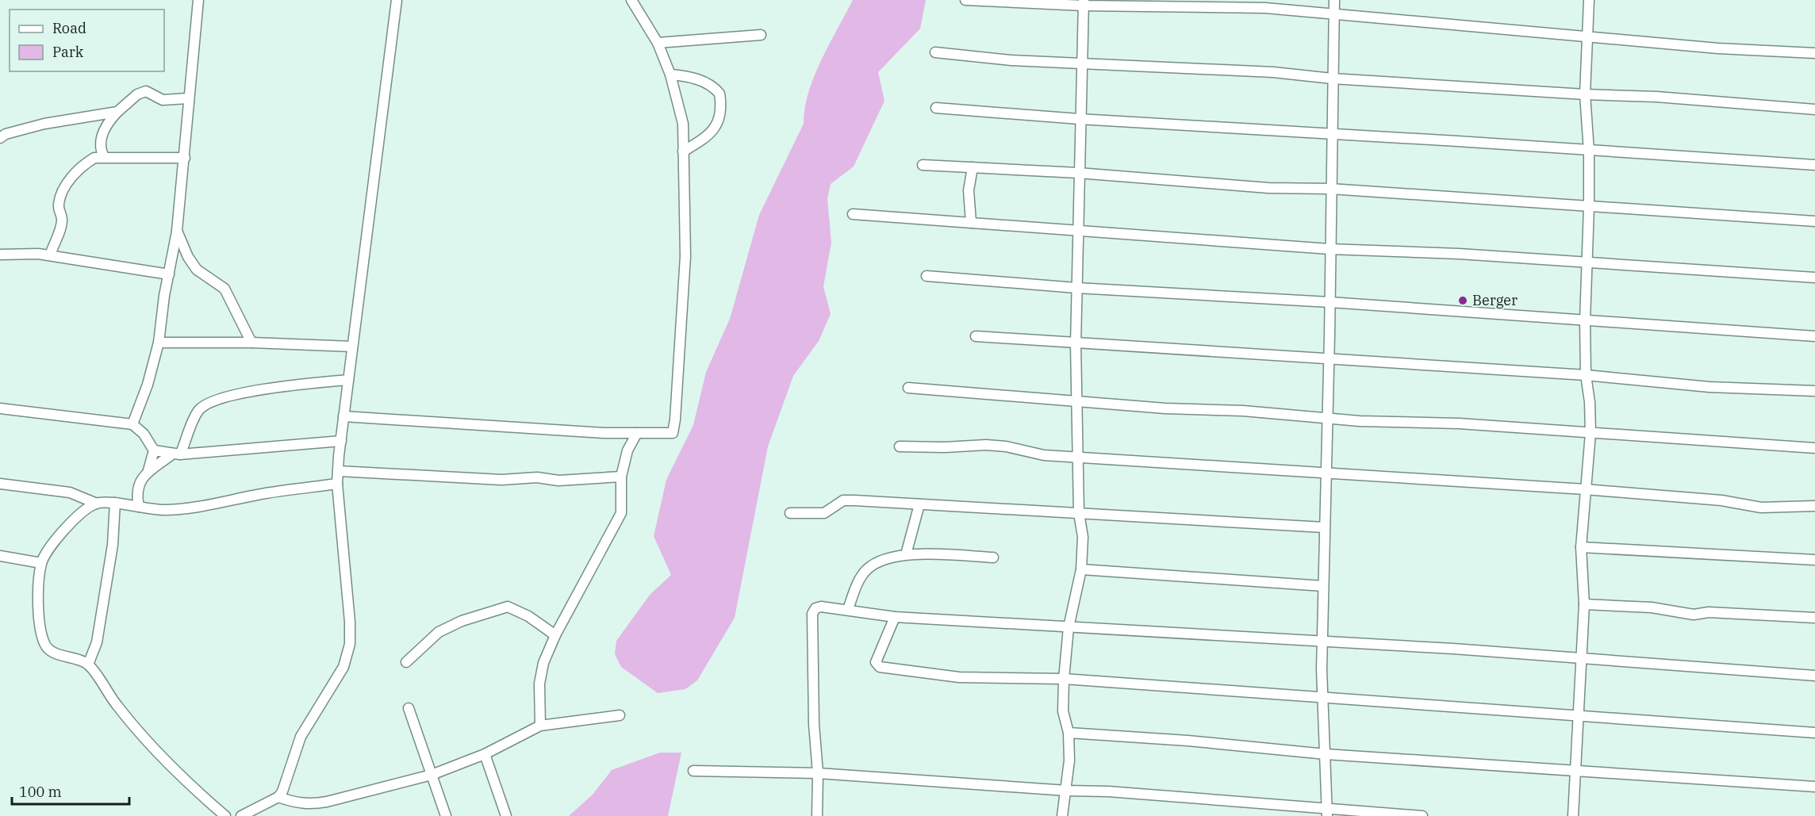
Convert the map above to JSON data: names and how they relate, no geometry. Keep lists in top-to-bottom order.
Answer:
{
  "places": ["Berger"],
  "legend": ["Road", "Park"],
  "scale_bar": "100 m"
}
